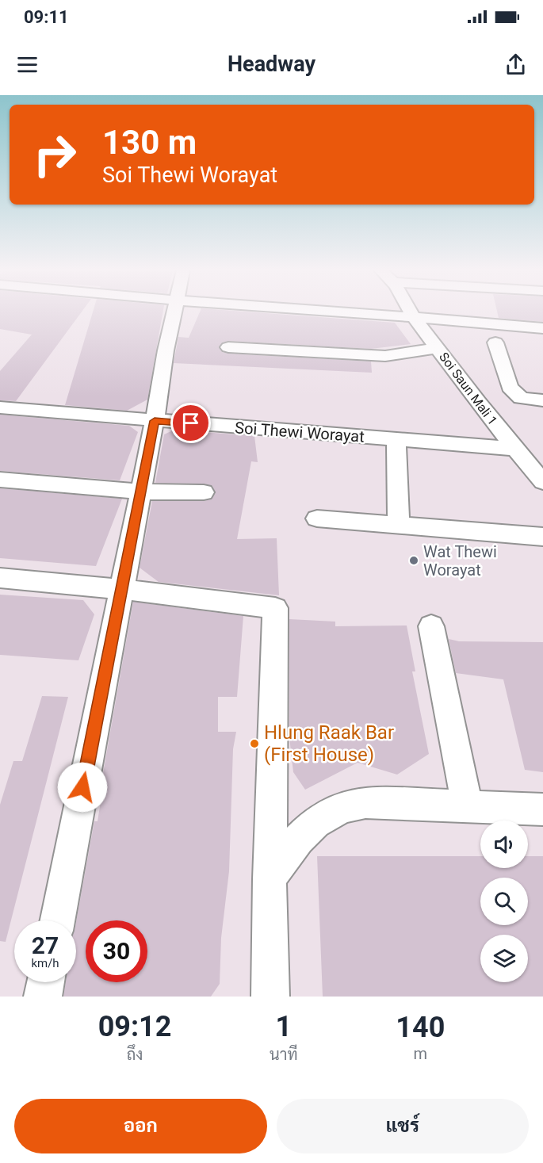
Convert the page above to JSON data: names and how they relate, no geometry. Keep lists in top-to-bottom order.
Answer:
{
  "streets": {
    "street": ["Soi Saun Mali 1", "Soi Thewi Worayat"]
  },
  "crossings": [
    ["Soi Saun Mali 1", "Soi Thewi Worayat"]
  ],
  "places": ["Wat Thewi Worayat", "Hlung Raak Bar (First House)"],
  "page": {
    "status": "09:11",
    "header": "Headway",
    "turn": ["130 m", "Soi Thewi Worayat"],
    "speed": "27 km/h",
    "limit": "30",
    "eta": [
      "09:12",
      "ถึง",
      "1",
      "นาที",
      "140",
      "m"
    ],
    "buttons": ["ออก", "แชร์"]
  }
}
